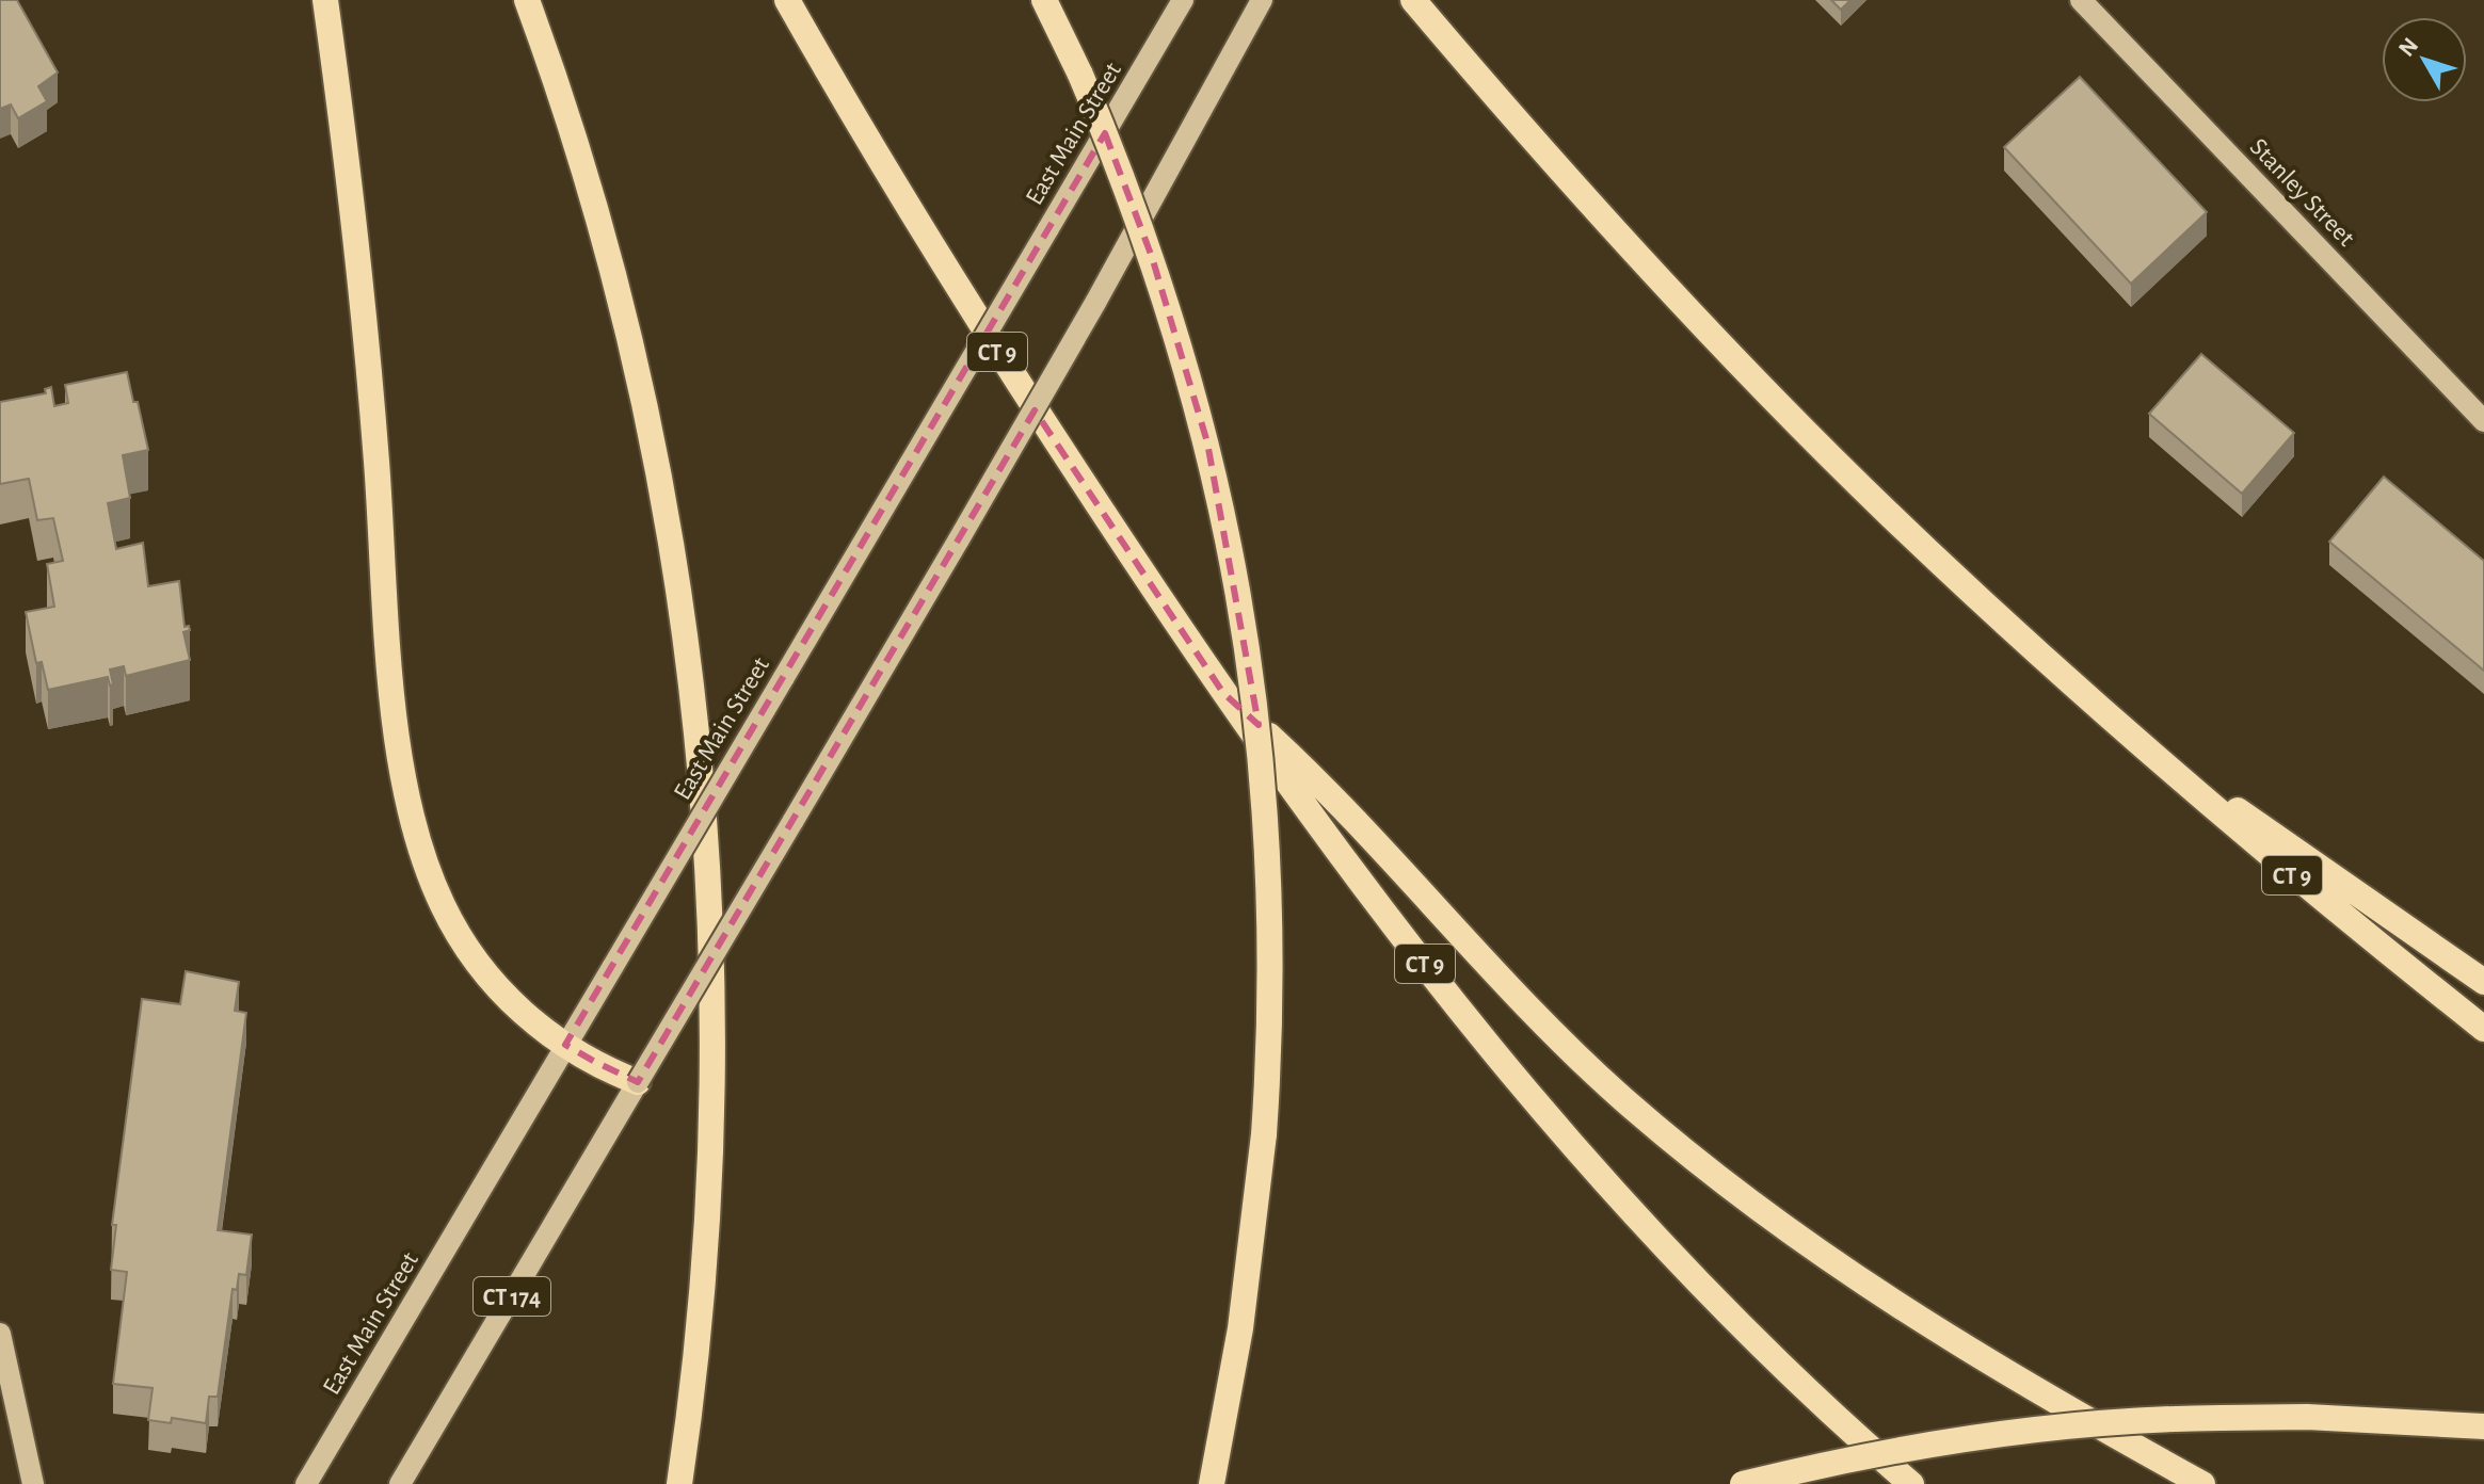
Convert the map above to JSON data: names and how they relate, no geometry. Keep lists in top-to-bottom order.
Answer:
{
  "streets": {
    "highway": ["CT 9"],
    "main road": ["East Main Street", "Stanley Street", "CT 174"]
  },
  "north": "top left"
}
